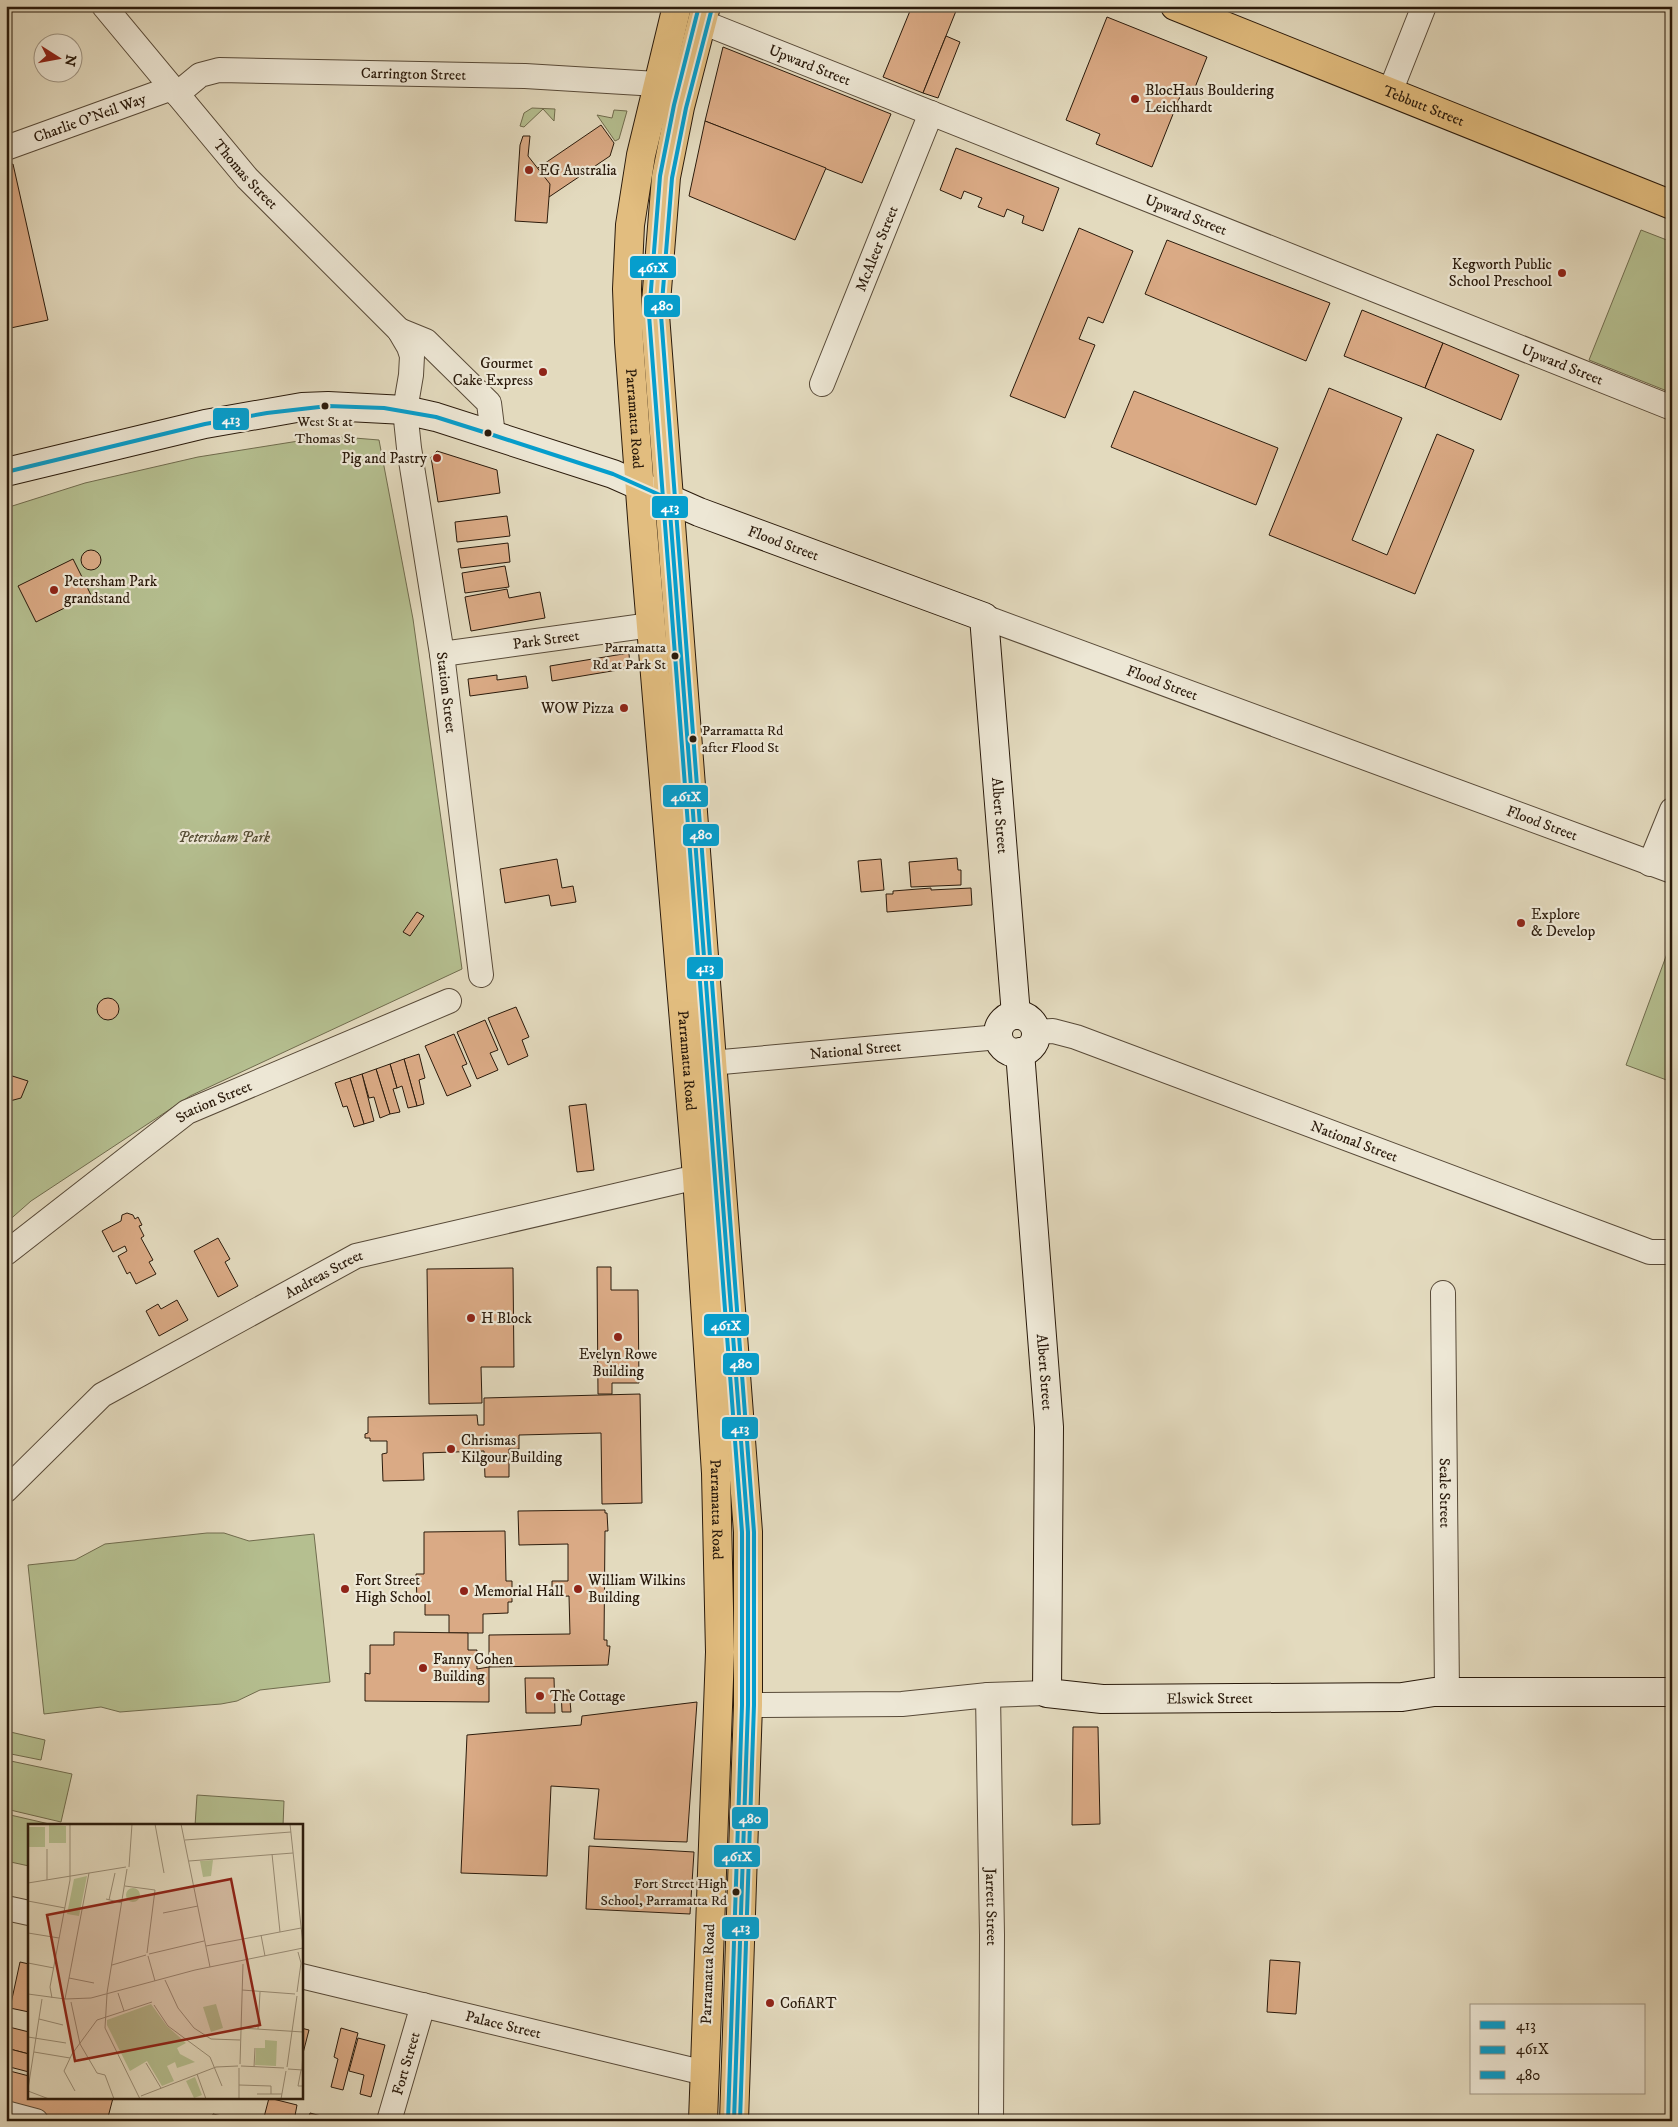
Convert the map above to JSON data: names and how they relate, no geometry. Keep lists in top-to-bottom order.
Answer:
{
  "streets": {
    "main road": ["Tebbutt Street", "Parramatta Road"],
    "street": [
      "Upward Street",
      "Carrington Street",
      "Charlie O'Neil Way",
      "Thomas Street",
      "McAleer Street",
      "Flood Street",
      "Park Street",
      "Station Street",
      "Albert Street",
      "National Street",
      "Andreas Street",
      "Seale Street",
      "Elswick Street",
      "Jarrett Street",
      "Palace Street",
      "Fort Street"
    ]
  },
  "crossings": [
    ["Upward Street", "McAleer Street"],
    ["Upward Street", "Parramatta Road"],
    ["Carrington Street", "Charlie O'Neil Way"],
    ["Carrington Street", "Thomas Street"],
    ["Carrington Street", "Parramatta Road"],
    ["Charlie O'Neil Way", "Thomas Street"],
    ["Thomas Street", "Flood Street"],
    ["Thomas Street", "Station Street"],
    ["Parramatta Road", "Flood Street"],
    ["Parramatta Road", "Park Street"],
    ["Parramatta Road", "National Street"],
    ["Parramatta Road", "Andreas Street"],
    ["Parramatta Road", "Elswick Street"],
    ["Parramatta Road", "Palace Street"],
    ["Flood Street", "Station Street"],
    ["Flood Street", "Albert Street"],
    ["Park Street", "Station Street"],
    ["Albert Street", "National Street"],
    ["Albert Street", "Elswick Street"],
    ["Seale Street", "Elswick Street"],
    ["Elswick Street", "Jarrett Street"],
    ["Palace Street", "Fort Street"]
  ],
  "parks": ["Petersham Park"],
  "places": [
    "BlocHaus Bouldering Leichhardt",
    "EG Australia",
    "Kegworth Public School Preschool",
    "Gourmet Cake Express",
    "West St at Thomas St",
    "Pig and Pastry",
    "Petersham Park grandstand",
    "Parramatta Rd at Park St",
    "WOW Pizza",
    "Parramatta Rd after Flood St",
    "Explore & Develop",
    "H Block",
    "Evelyn Rowe Building",
    "Chrismas Kilgour Building",
    "Fort Street High School",
    "William Wilkins Building",
    "Memorial Hall",
    "Fanny Cohen Building",
    "The Cottage",
    "Fort Street High School, Parramatta Rd",
    "CofiART"
  ],
  "lines": ["transit line 461X", "transit line 480", "transit line 413"],
  "legend": ["413", "461X", "480"],
  "north": "right"
}
